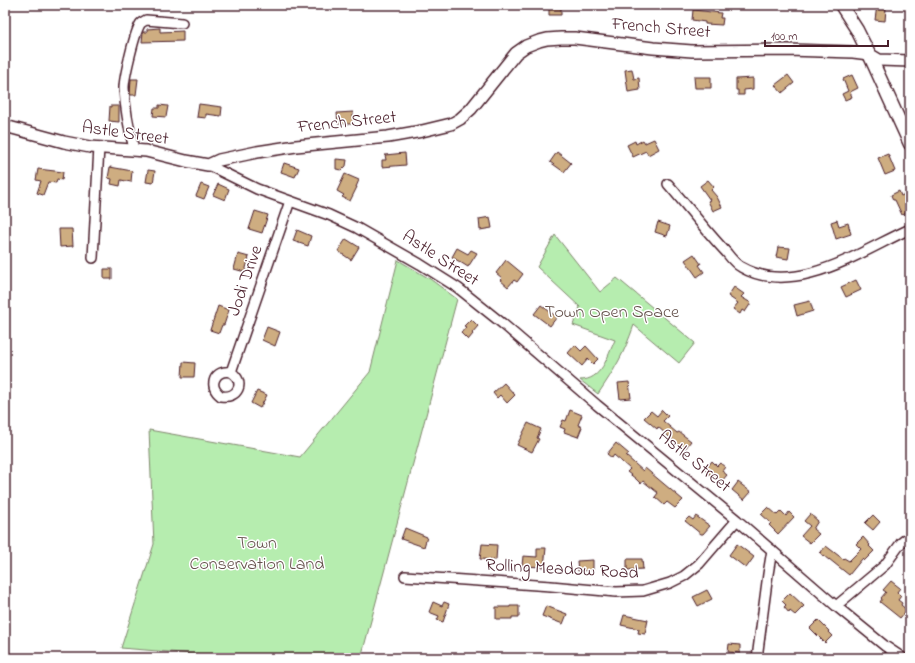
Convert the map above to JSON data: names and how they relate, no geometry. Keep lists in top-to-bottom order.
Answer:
{
  "streets": {
    "street": [
      "French Street",
      "Astle Street",
      "Jodi Drive",
      "Rolling Meadow Road"
    ]
  },
  "crossings": [
    ["French Street", "Astle Street"],
    ["Astle Street", "Jodi Drive"],
    ["Astle Street", "Rolling Meadow Road"]
  ],
  "parks": ["Town Open Space", "Town Conservation Land"],
  "scale_bar": "100 m"
}
